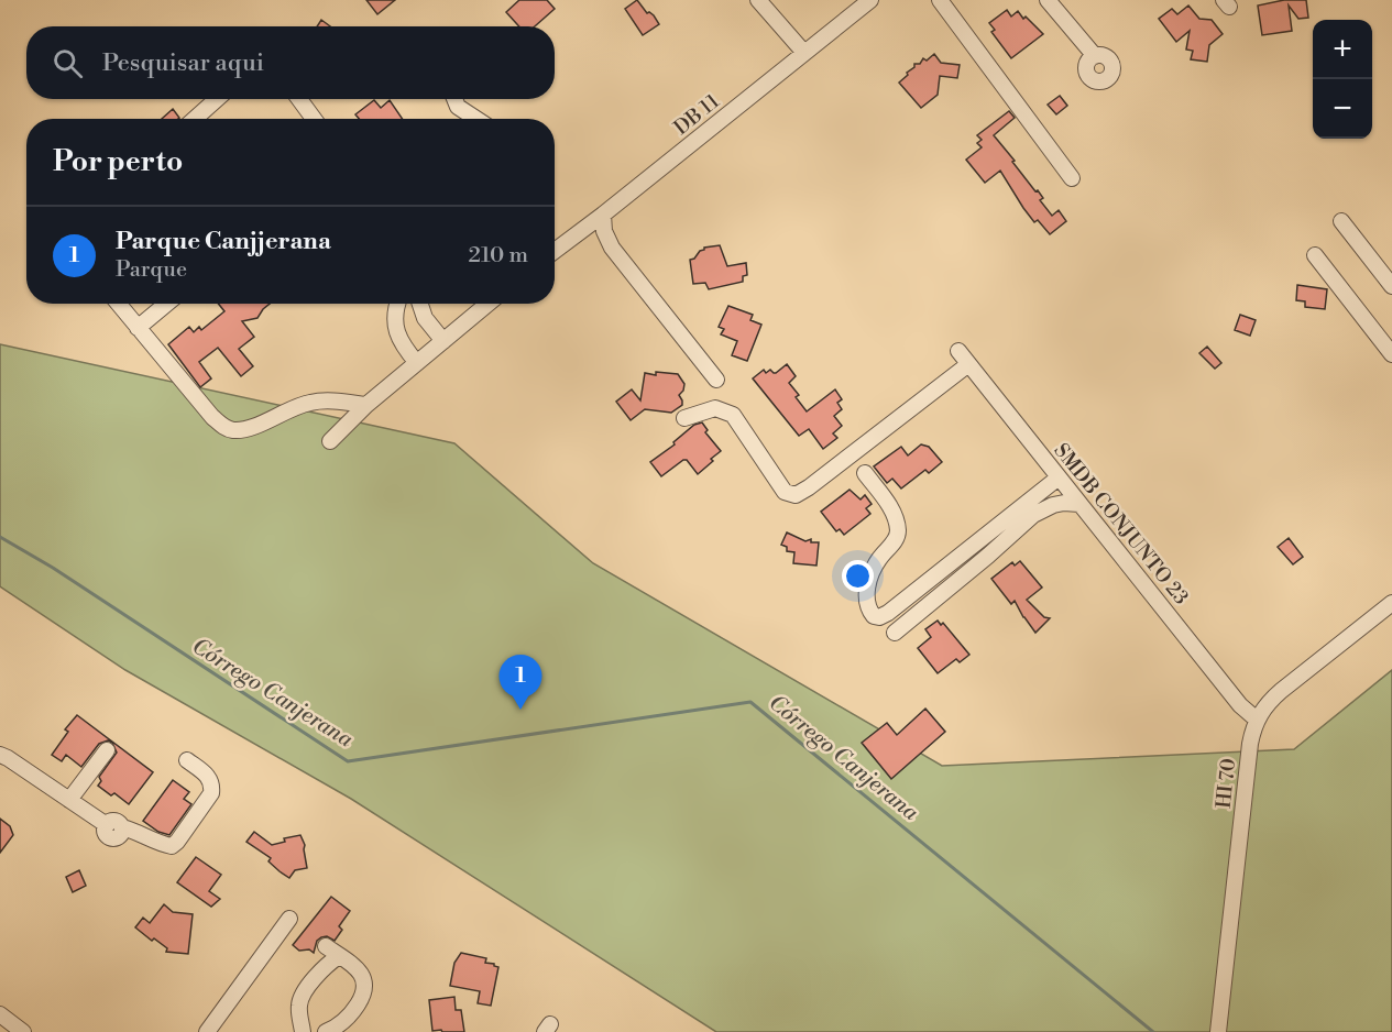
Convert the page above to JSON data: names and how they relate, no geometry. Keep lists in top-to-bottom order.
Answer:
{
  "streets": {
    "street": ["DB 11", "SMDB CONJUNTO 23", "HI 70"]
  },
  "crossings": [
    ["SMDB CONJUNTO 23", "HI 70"]
  ],
  "water": ["Córrego Canjerana"],
  "page": {
    "map_buttons": ["+", "−"],
    "search": "Pesquisar aqui",
    "heading": "Por perto",
    "list": [
      {
        "mark": "1",
        "name": "Parque Canjjerana",
        "note": "Parque",
        "value": "210 m"
      }
    ],
    "pins": "1"
  }
}
